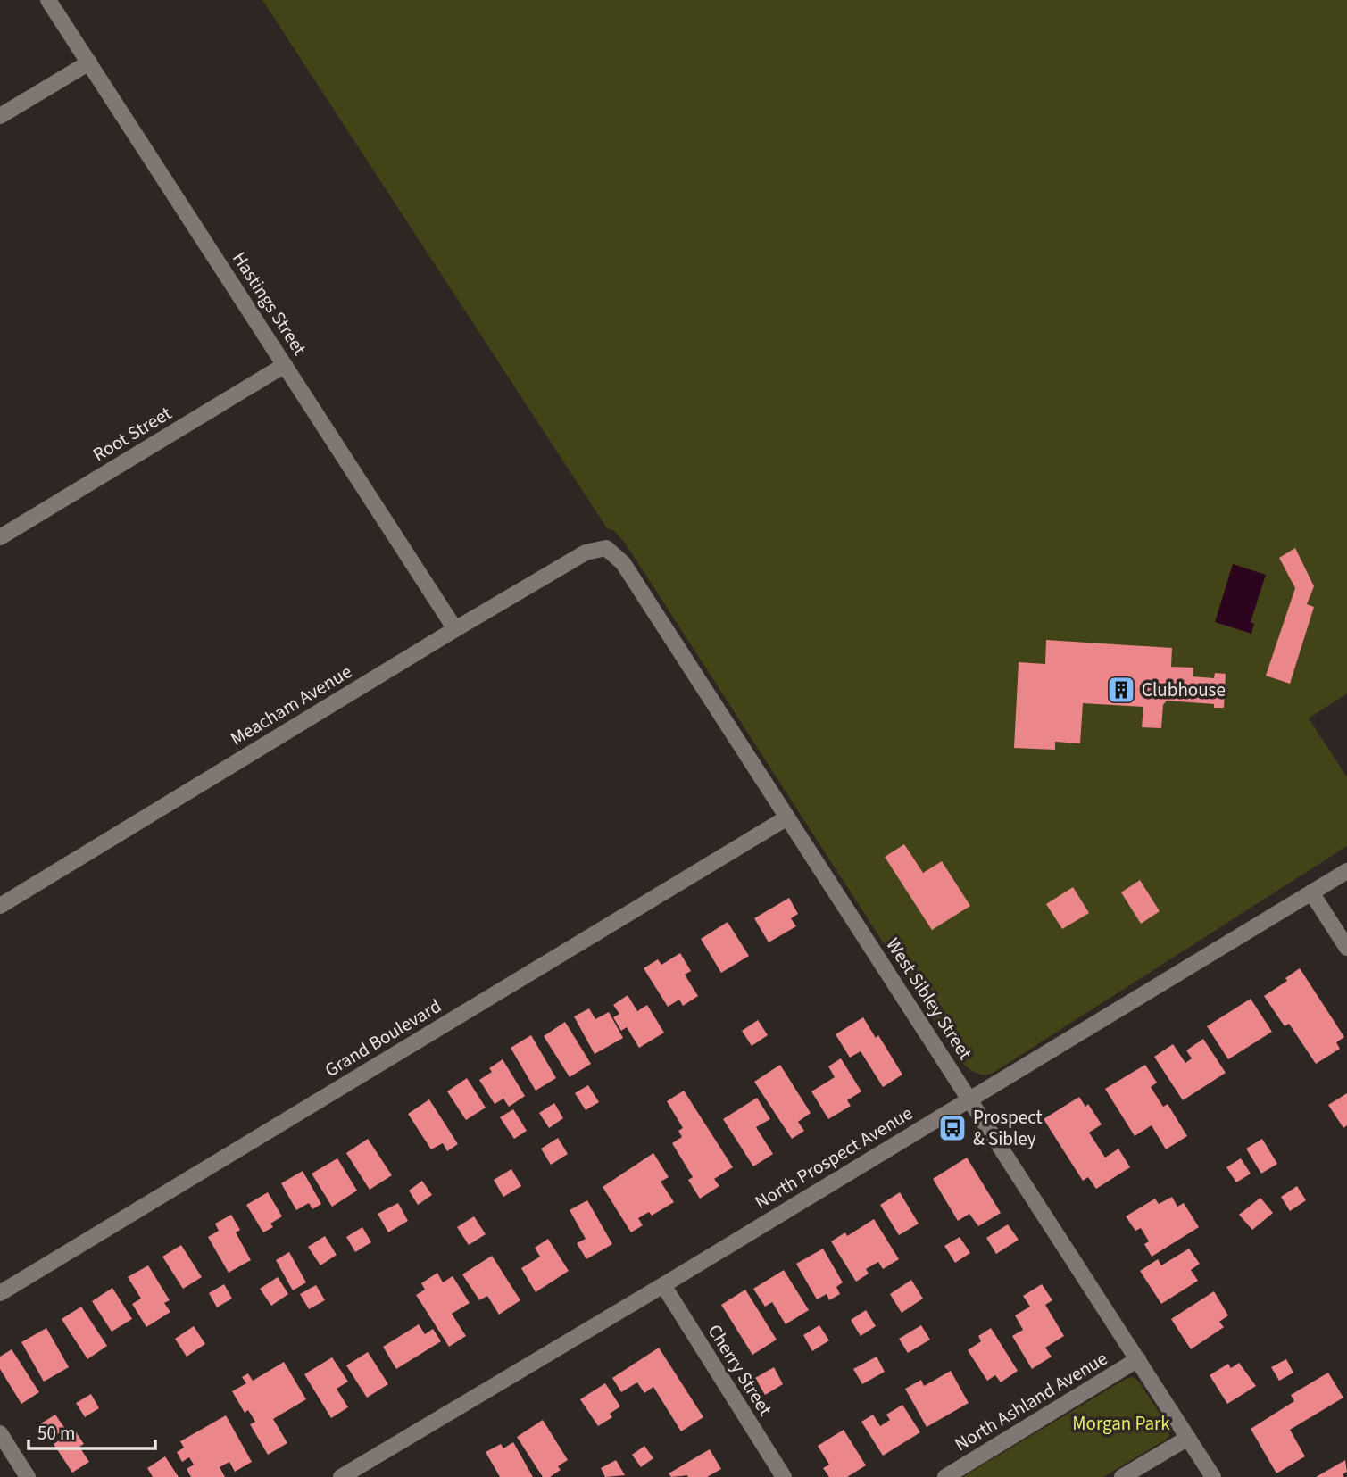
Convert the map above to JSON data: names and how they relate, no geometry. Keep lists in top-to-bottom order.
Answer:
{
  "streets": {
    "street": [
      "Hastings Street",
      "Root Street",
      "Meacham Avenue",
      "West Sibley Street",
      "Grand Boulevard",
      "North Prospect Avenue",
      "Cherry Street",
      "North Ashland Avenue"
    ]
  },
  "crossings": [
    ["Hastings Street", "Root Street"],
    ["Hastings Street", "Meacham Avenue"],
    ["Meacham Avenue", "West Sibley Street"],
    ["West Sibley Street", "Grand Boulevard"],
    ["West Sibley Street", "North Prospect Avenue"],
    ["West Sibley Street", "North Ashland Avenue"],
    ["North Prospect Avenue", "Cherry Street"]
  ],
  "parks": ["Morgan Park"],
  "places": {
    "building": ["Clubhouse"],
    "bus stop": ["Prospect & Sibley"]
  },
  "scale_bar": "50 m"
}
